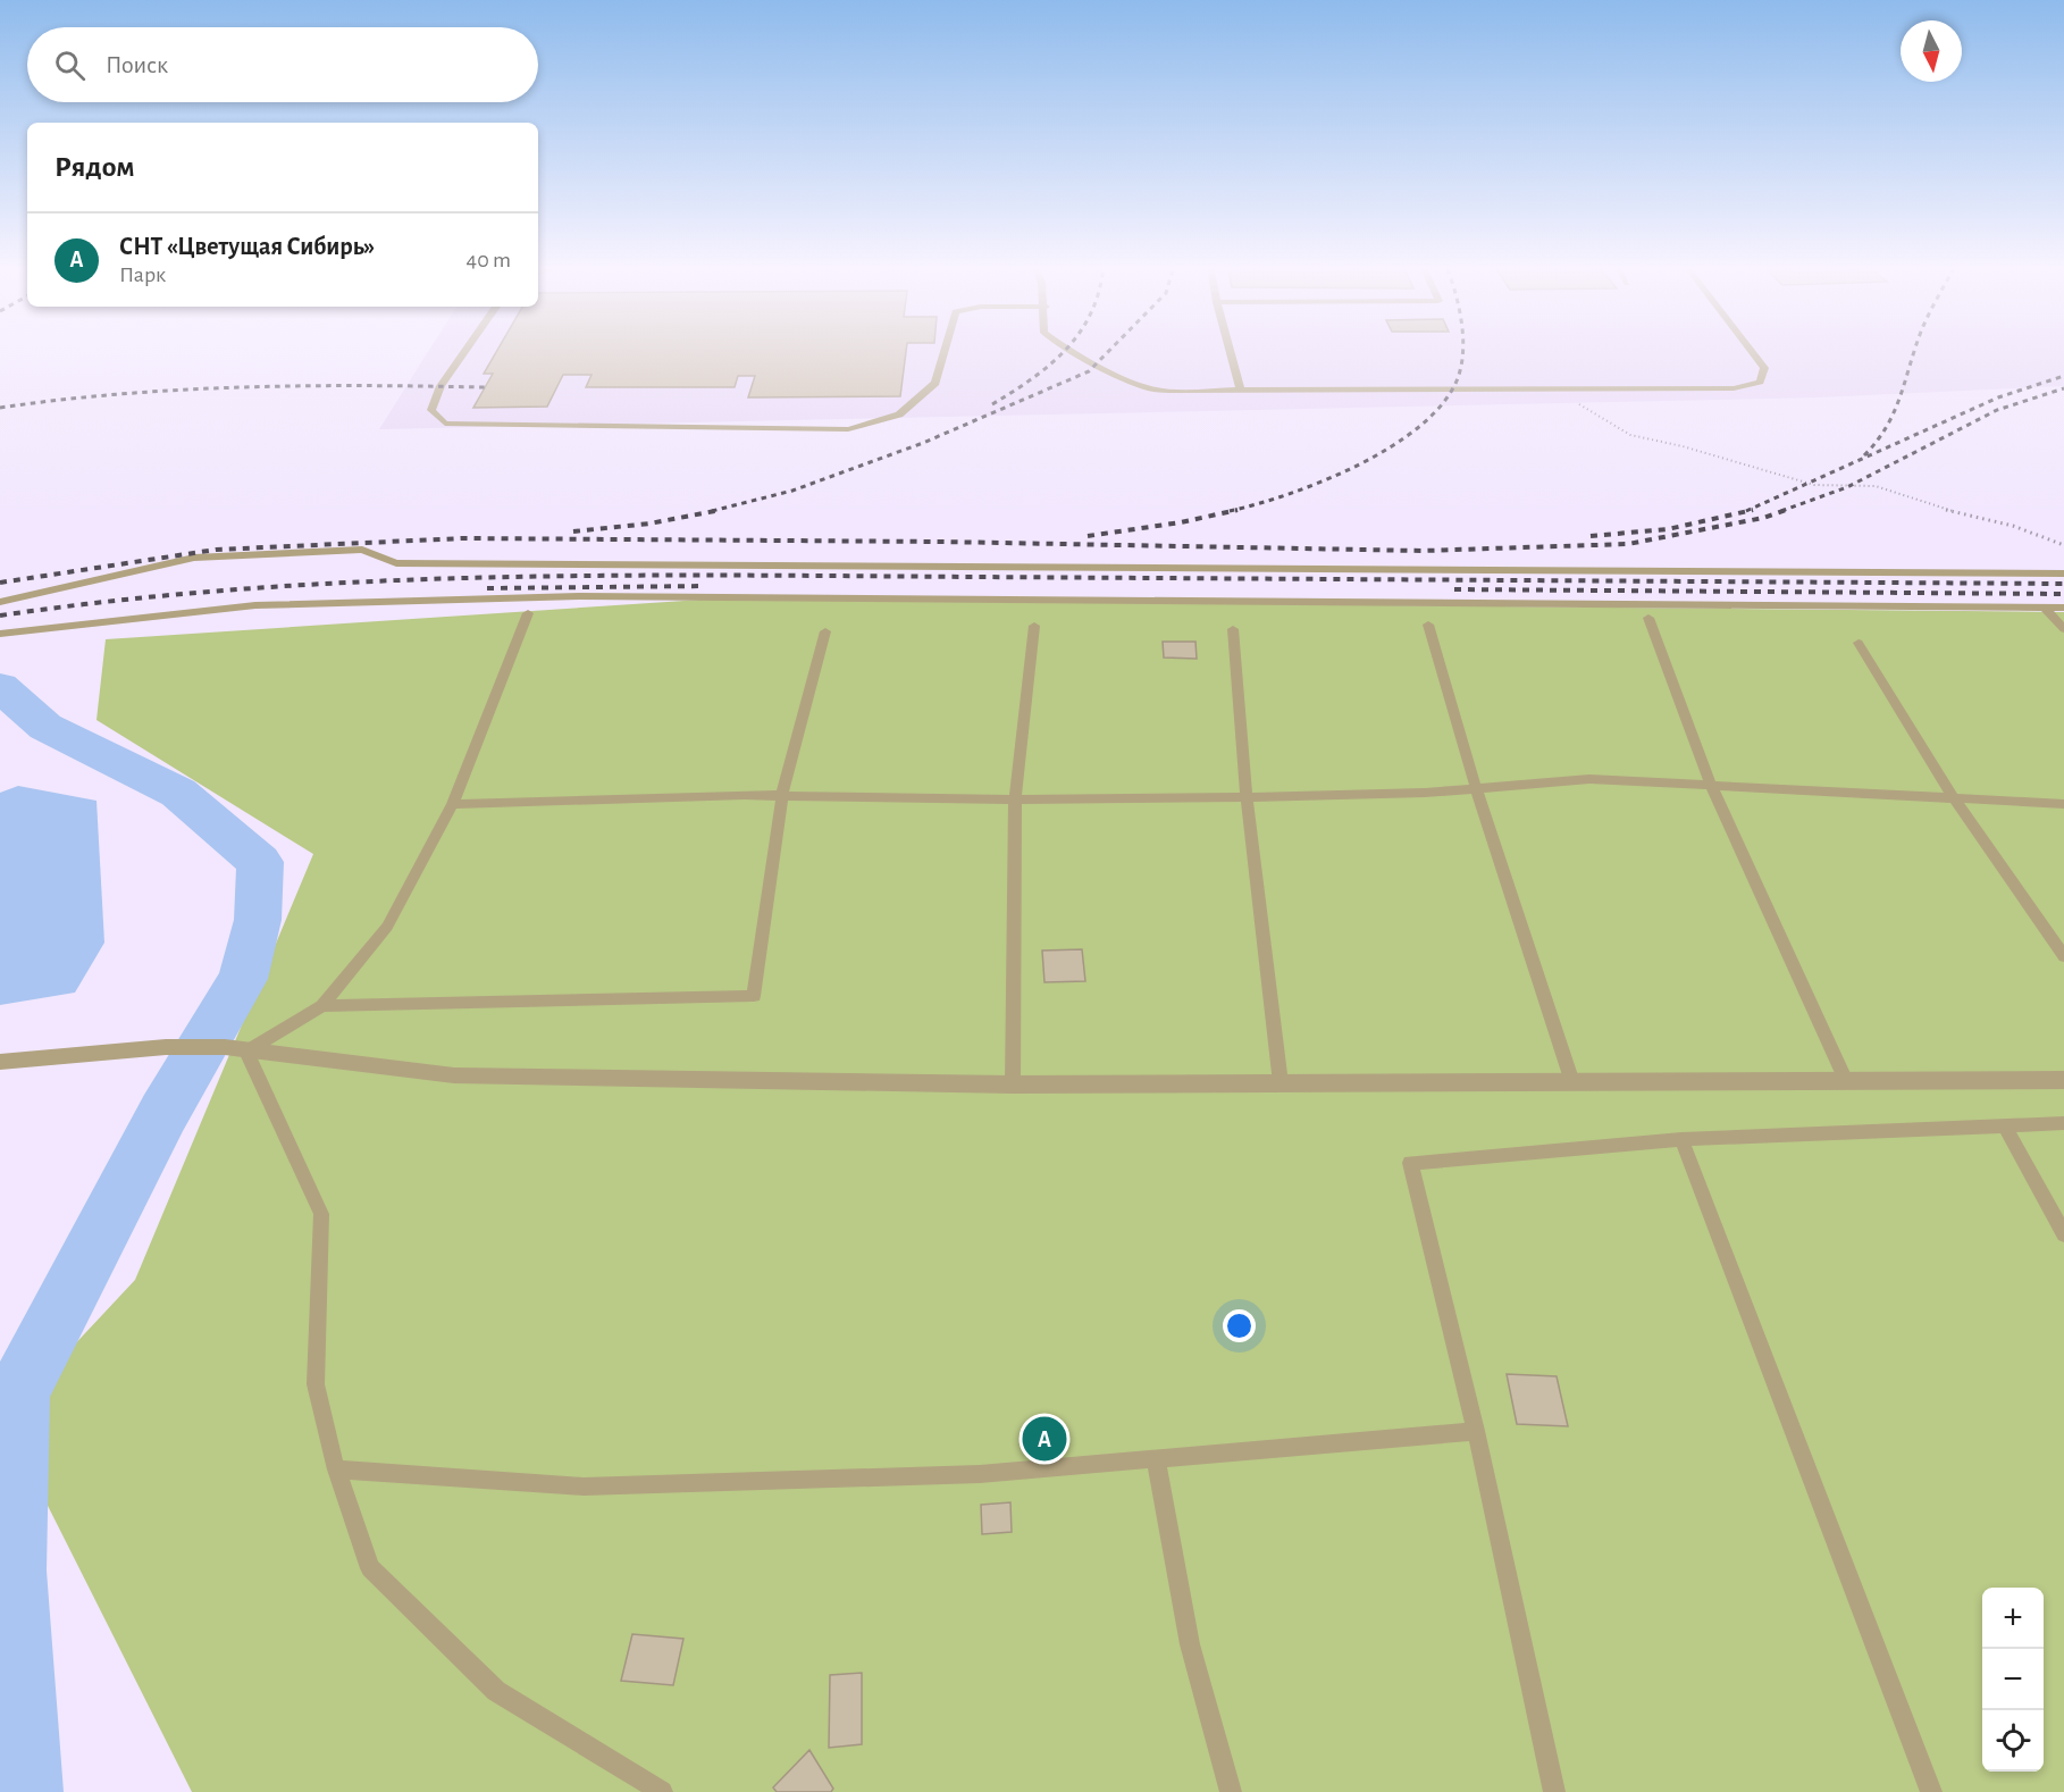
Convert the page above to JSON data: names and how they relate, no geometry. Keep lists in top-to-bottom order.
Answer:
{
  "north": "bottom",
  "page": {
    "search": "Поиск",
    "heading": "Рядом",
    "list": [
      {
        "mark": "A",
        "name": "СНТ «Цветущая Сибирь»",
        "note": "Парк",
        "value": "40 m"
      }
    ],
    "pins": "A",
    "map_buttons": ["+", "−"]
  }
}
